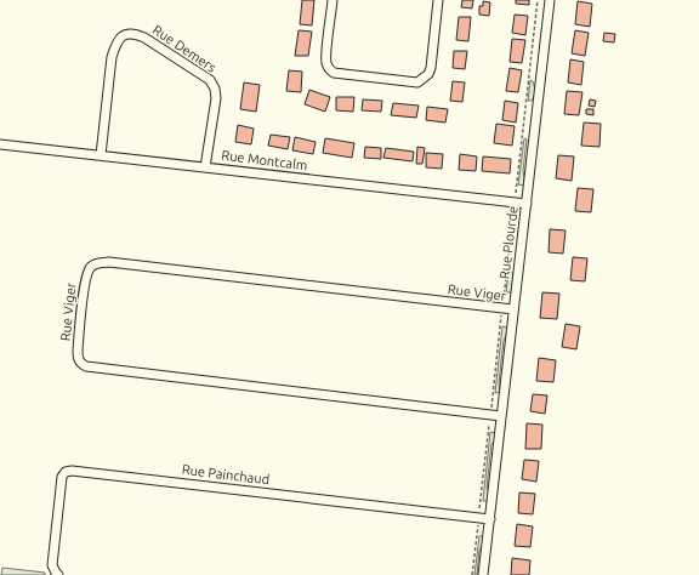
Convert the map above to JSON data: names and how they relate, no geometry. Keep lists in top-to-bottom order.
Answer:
{
  "streets": {
    "street": [
      "Rue Demers",
      "Rue Montcalm",
      "Rue Plourde",
      "Rue Viger",
      "Rue Painchaud"
    ]
  },
  "crossings": [
    ["Rue Demers", "Rue Montcalm"],
    ["Rue Montcalm", "Rue Plourde"],
    ["Rue Plourde", "Rue Viger"],
    ["Rue Plourde", "Rue Painchaud"]
  ]
}
